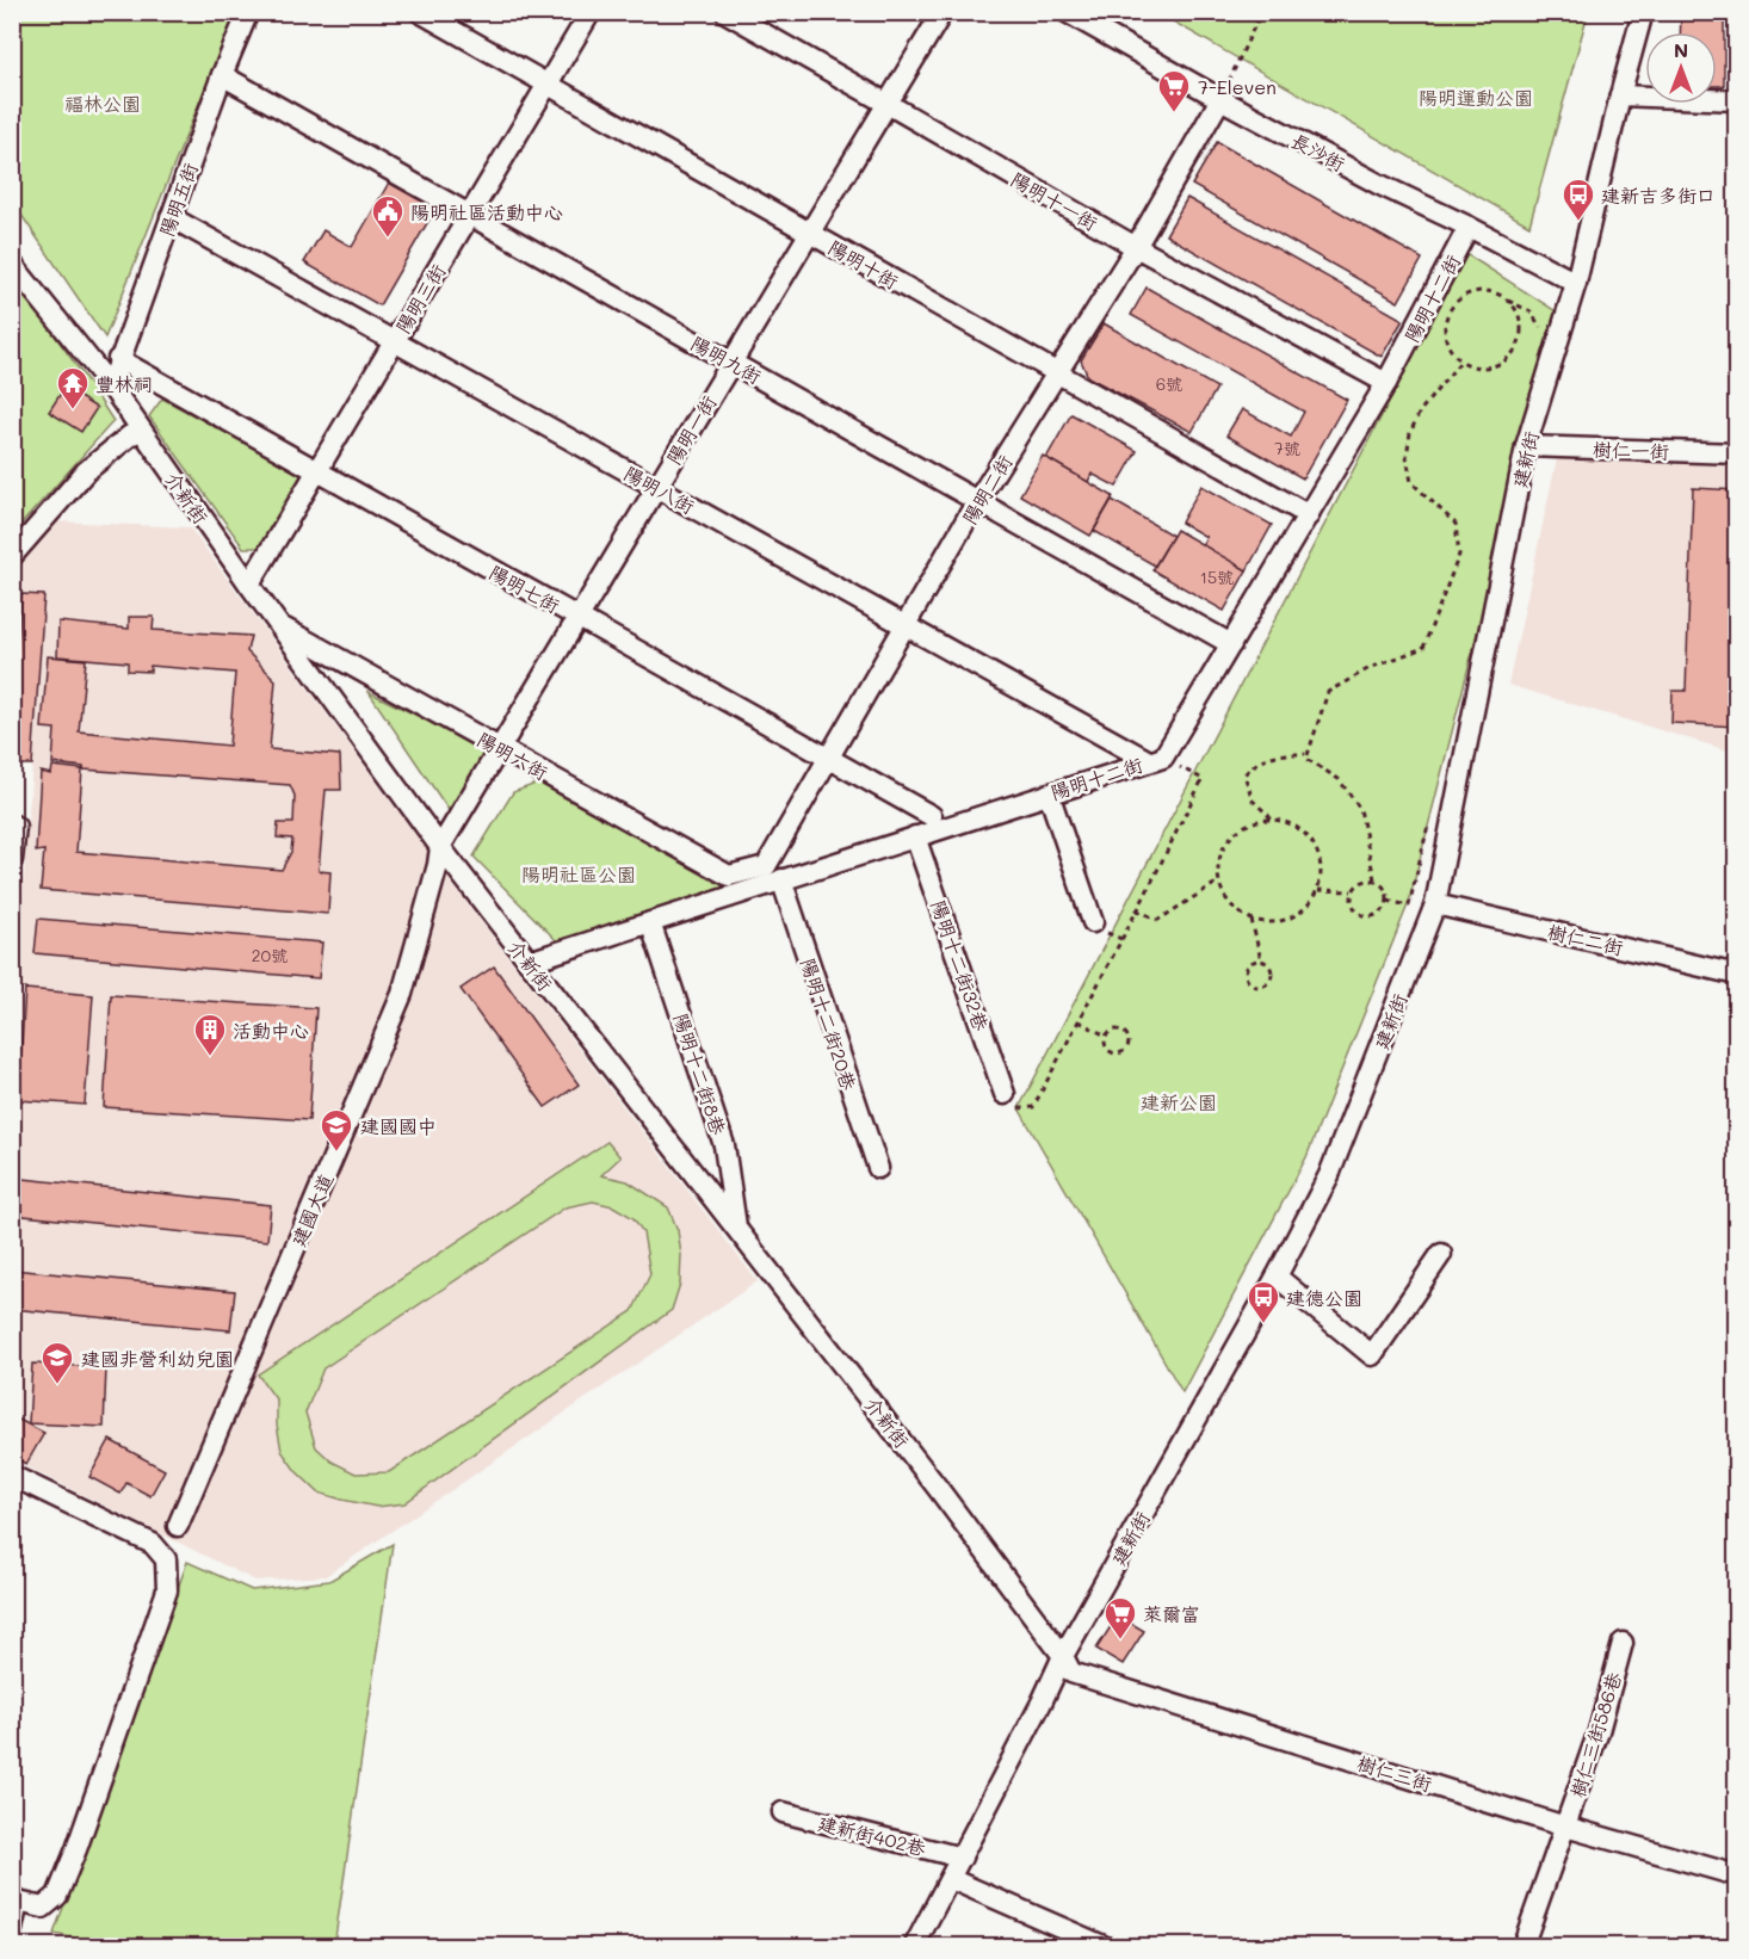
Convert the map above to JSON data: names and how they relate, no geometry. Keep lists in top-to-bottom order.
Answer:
{
  "streets": {
    "street": [
      "長沙街",
      "陽明五街",
      "陽明十一街",
      "陽明十街",
      "陽明三街",
      "陽明十二街",
      "陽明九街",
      "陽明一街",
      "樹仁一街",
      "建新街",
      "陽明八街",
      "陽明二街",
      "介新街",
      "陽明七街",
      "陽明六街",
      "樹仁二街",
      "陽明十二街32巷",
      "陽明十二街20巷",
      "陽明十二街8巷",
      "建國大道",
      "樹仁三街586巷",
      "樹仁三街",
      "建新街402巷"
    ]
  },
  "crossings": [
    ["長沙街", "陽明十二街"],
    ["長沙街", "建新街"],
    ["長沙街", "陽明二街"],
    ["陽明五街", "陽明九街"],
    ["陽明五街", "陽明八街"],
    ["陽明五街", "介新街"],
    ["陽明五街", "陽明七街"],
    ["陽明十一街", "陽明十二街"],
    ["陽明十一街", "陽明一街"],
    ["陽明十一街", "陽明二街"],
    ["陽明十街", "陽明三街"],
    ["陽明十街", "陽明十二街"],
    ["陽明十街", "陽明一街"],
    ["陽明十街", "陽明二街"],
    ["陽明三街", "陽明九街"],
    ["陽明三街", "陽明八街"],
    ["陽明三街", "介新街"],
    ["陽明三街", "陽明七街"],
    ["陽明十二街", "陽明九街"],
    ["陽明十二街", "陽明八街"],
    ["陽明十二街", "介新街"],
    ["陽明十二街", "陽明十二街32巷"],
    ["陽明十二街", "陽明十二街20巷"],
    ["陽明十二街", "陽明十二街8巷"],
    ["陽明九街", "陽明一街"],
    ["陽明九街", "陽明二街"],
    ["陽明一街", "陽明八街"],
    ["陽明一街", "介新街"],
    ["陽明一街", "陽明七街"],
    ["陽明一街", "陽明六街"],
    ["陽明一街", "建國大道"],
    ["樹仁一街", "建新街"],
    ["建新街", "介新街"],
    ["建新街", "樹仁二街"],
    ["建新街", "樹仁三街"],
    ["建新街", "建新街402巷"],
    ["陽明八街", "陽明二街"],
    ["陽明二街", "陽明七街"],
    ["陽明二街", "陽明六街"],
    ["介新街", "陽明六街"],
    ["介新街", "陽明十二街8巷"],
    ["介新街", "建國大道"],
    ["介新街", "樹仁三街"],
    ["樹仁三街586巷", "樹仁三街"]
  ],
  "parks": [
    "陽明運動公園",
    "福林公園",
    "陽明社區公園",
    "建新公園"
  ],
  "places": {
    "supermarket": ["7-Eleven", "萊爾富"],
    "bus stop": ["建新吉多街口", "建德公園"],
    "public building": ["陽明社區活動中心"],
    "temple": ["豐林祠"],
    "building": ["活動中心"],
    "school or university": ["建國國中", "建國非營利幼兒園"]
  },
  "house_numbers": [
    "6號",
    "7號",
    "15號",
    "20號"
  ],
  "north": "top"
}
